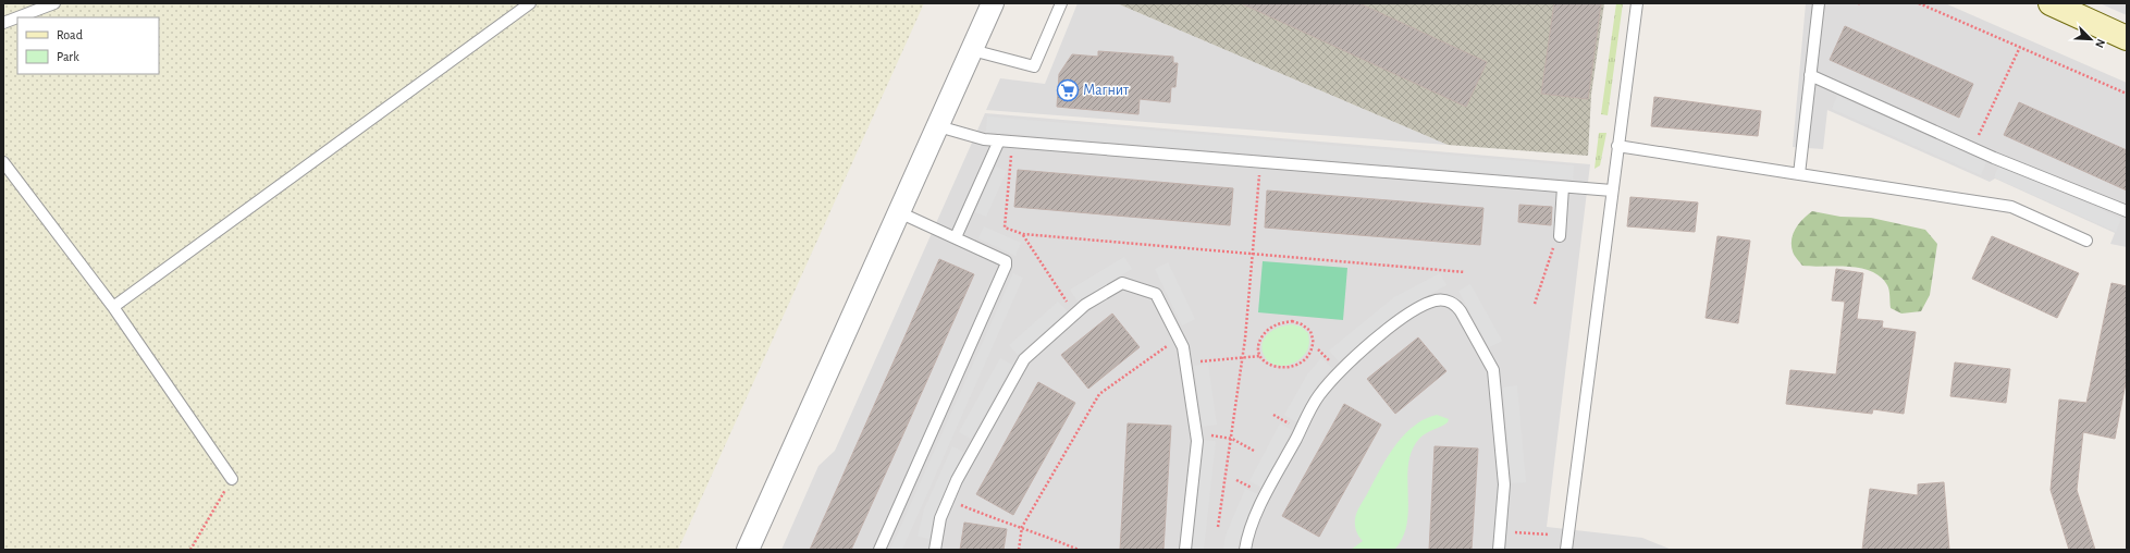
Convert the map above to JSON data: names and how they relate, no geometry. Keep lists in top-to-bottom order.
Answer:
{
  "places": {
    "supermarket": ["Магнит"]
  },
  "legend": ["Road", "Park"],
  "north": "bottom right"
}
